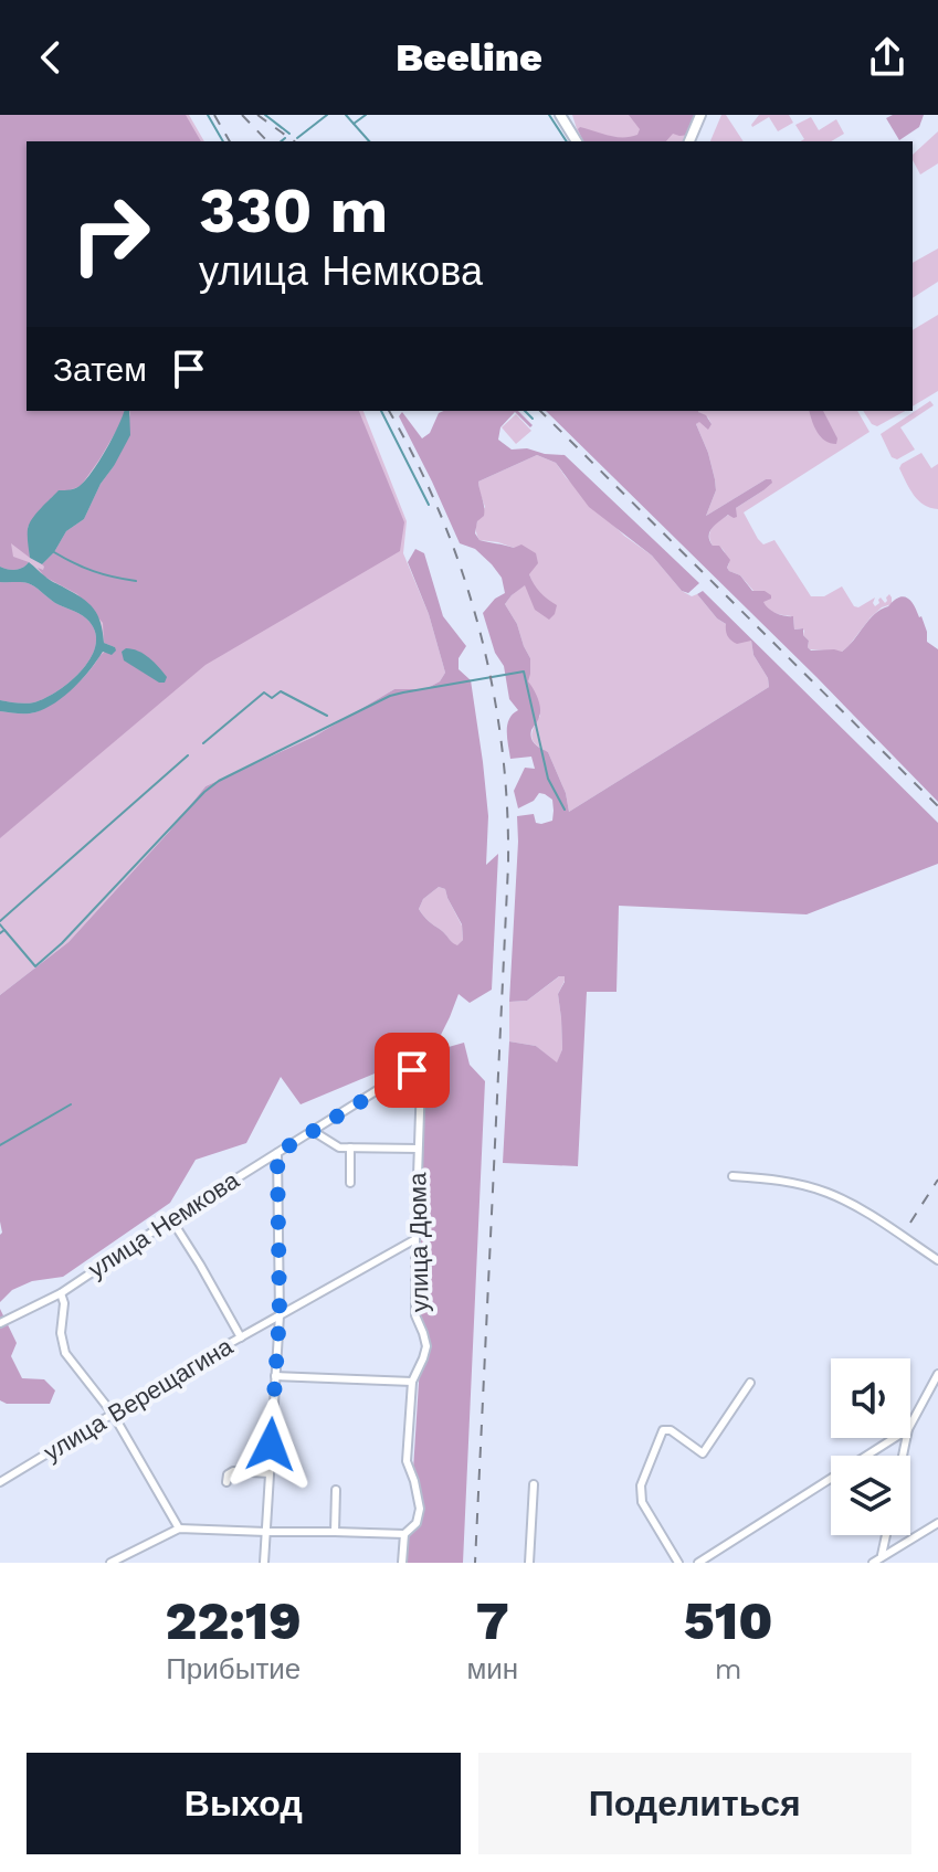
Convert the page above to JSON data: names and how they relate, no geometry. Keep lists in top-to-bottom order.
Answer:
{
  "streets": {
    "street": ["улица Немкова", "улица Дюма", "улица Верещагина"]
  },
  "crossings": [
    ["улица Немкова", "улица Дюма"],
    ["улица Дюма", "улица Верещагина"]
  ],
  "page": {
    "header": "Beeline",
    "turn": ["330 m", "улица Немкова"],
    "then": "Затем",
    "eta": [
      "22:19",
      "Прибытие",
      "7",
      "мин",
      "510",
      "m"
    ],
    "buttons": ["Выход", "Поделиться"]
  }
}
